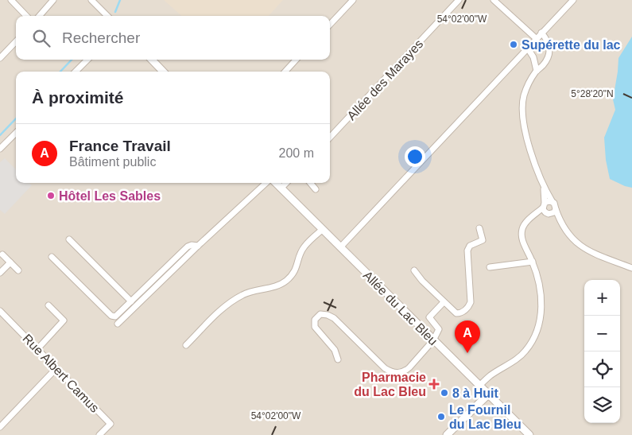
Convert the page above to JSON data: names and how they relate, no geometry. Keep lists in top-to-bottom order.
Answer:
{
  "streets": {
    "street": ["Allée des Marayes", "Allée du Lac Bleu", "Rue Albert Camus"]
  },
  "places": {
    "other": [
      "Supérette du lac",
      "Hôtel Les Sables",
      "8 à Huit",
      "Le Fournil du Lac Bleu"
    ],
    "health": ["Pharmacie du Lac Bleu"]
  },
  "page": {
    "search": "Rechercher",
    "heading": "À proximité",
    "list": [
      {
        "mark": "A",
        "name": "France Travail",
        "note": "Bâtiment public",
        "value": "200 m"
      }
    ],
    "map_buttons": ["+", "−"],
    "pins": "A"
  },
  "coordinates": ["54°02'00\"W", "5°28'20\"N"]
}
